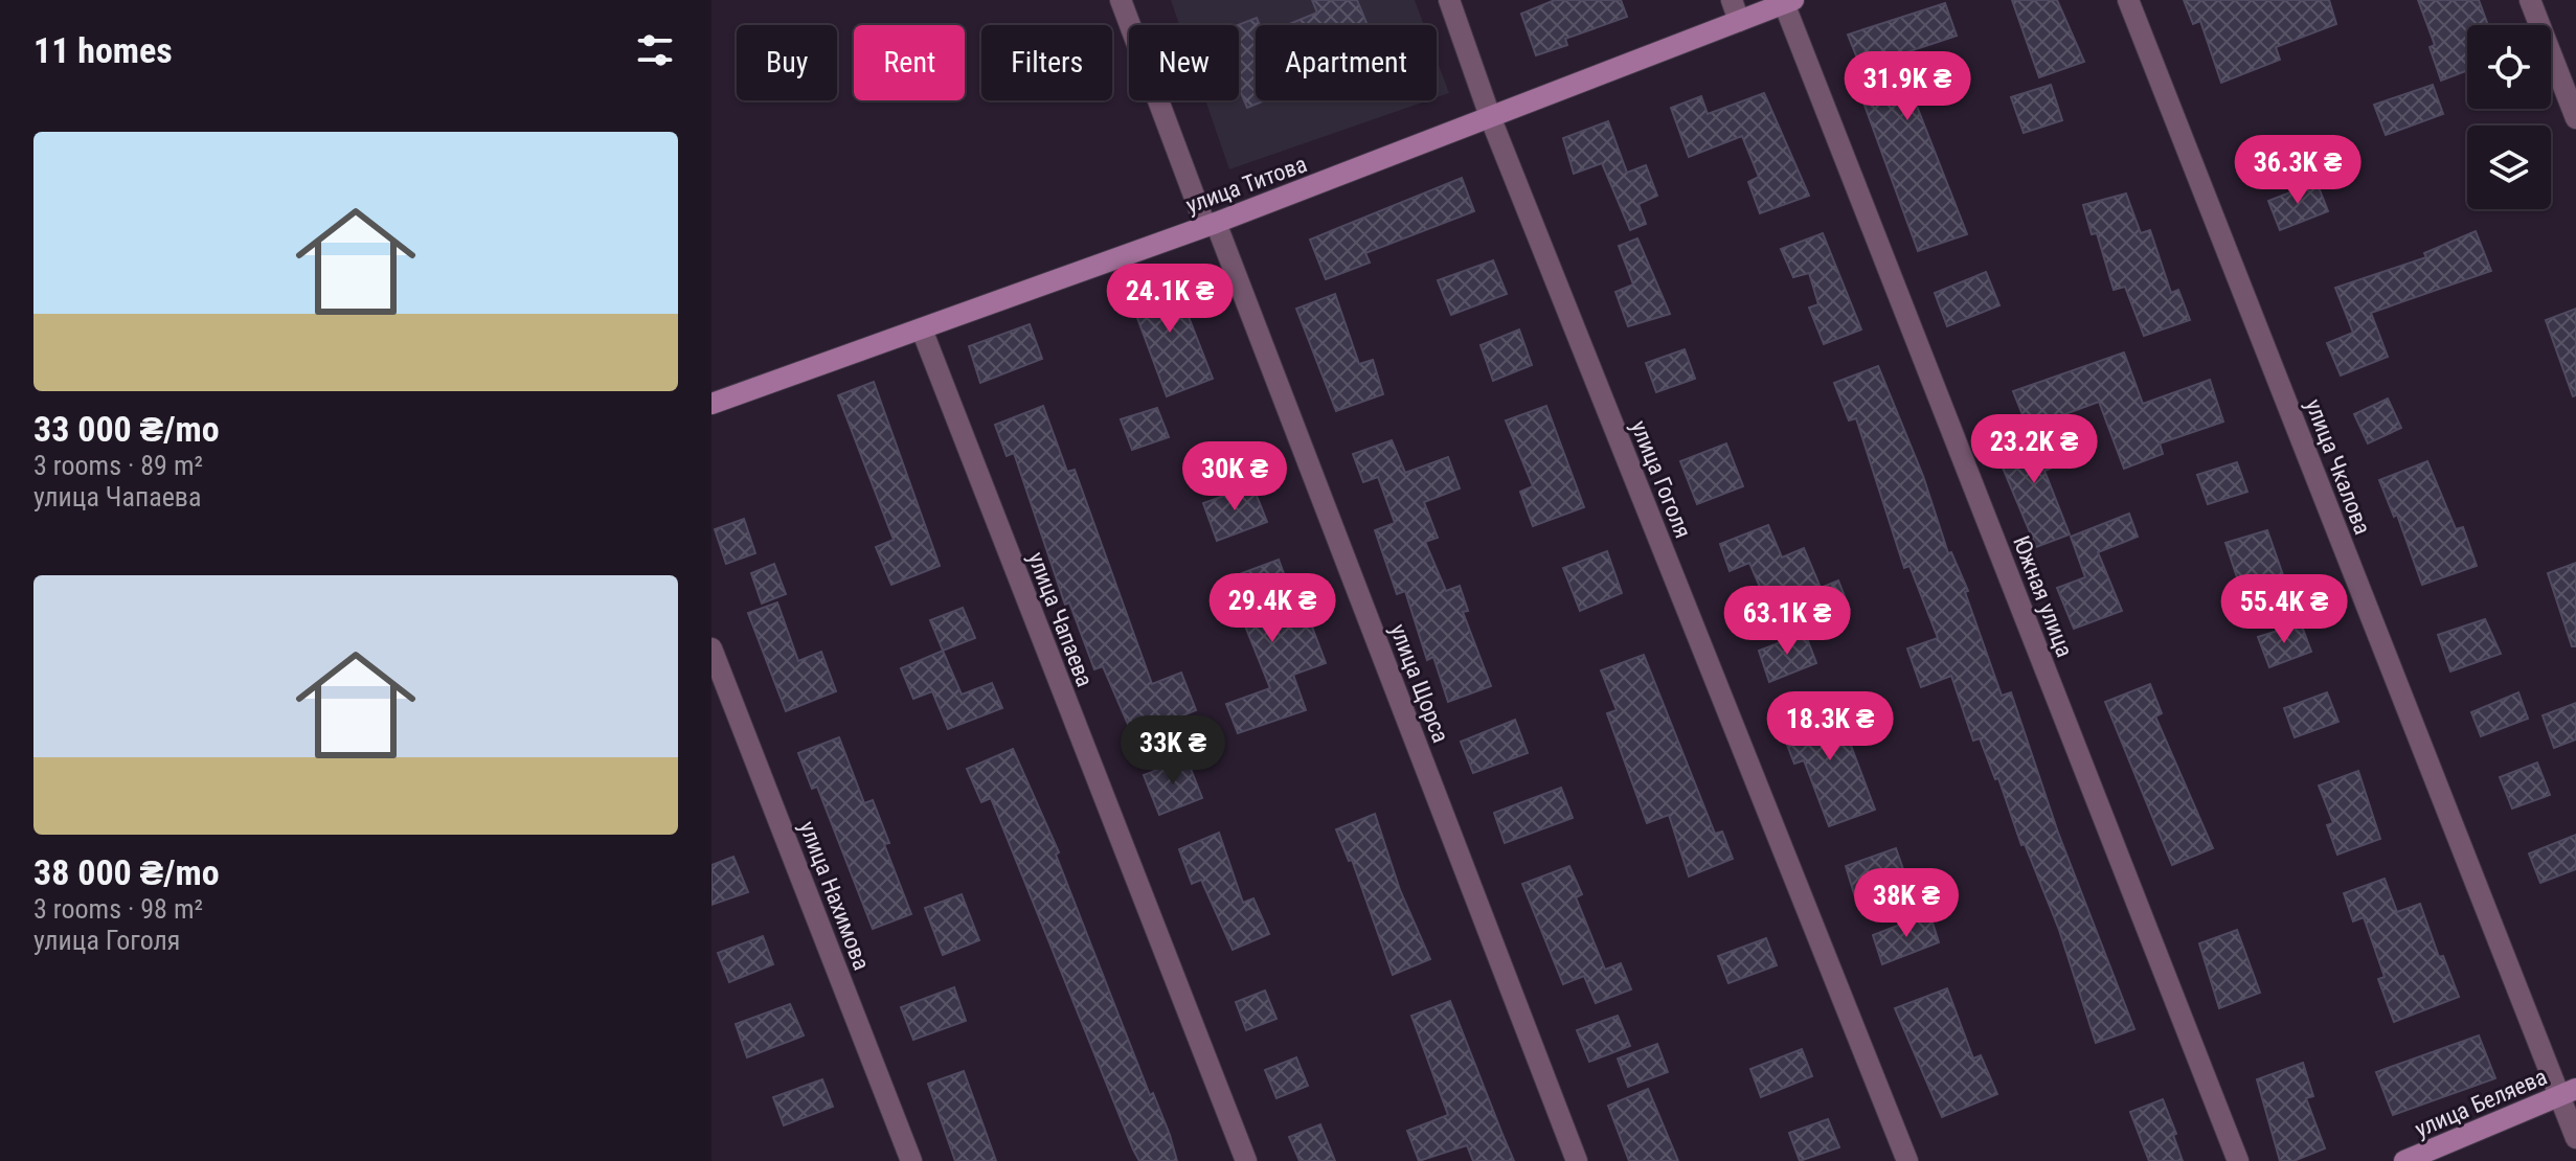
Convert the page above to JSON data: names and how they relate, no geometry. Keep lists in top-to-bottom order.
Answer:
{
  "streets": {
    "main road": ["улица Титова", "улица Беляева"],
    "street": [
      "улица Чкалова",
      "улица Гоголя",
      "Южная улица",
      "улица Чапаева",
      "улица Щорса",
      "улица Нахимова"
    ]
  },
  "crossings": [
    ["улица Титова", "улица Гоголя"],
    ["улица Титова", "Южная улица"],
    ["улица Титова", "улица Чапаева"],
    ["улица Титова", "улица Щорса"],
    ["улица Чкалова", "улица Беляева"]
  ],
  "page": {
    "heading": "11 homes",
    "chip": [
      "Buy",
      "Rent",
      "Filters",
      "New",
      "Apartment"
    ],
    "price": [
      "31.9K ₴",
      "36.3K ₴",
      "24.1K ₴",
      "23.2K ₴",
      "30K ₴",
      "29.4K ₴",
      "55.4K ₴",
      "63.1K ₴",
      "18.3K ₴",
      "33K ₴",
      "38K ₴"
    ],
    "list": [
      {
        "name": "33 000 ₴/mo",
        "note": "3 rooms · 89 m² · улица Чапаева"
      },
      {
        "name": "38 000 ₴/mo",
        "note": "3 rooms · 98 m² · улица Гоголя"
      }
    ]
  }
}
